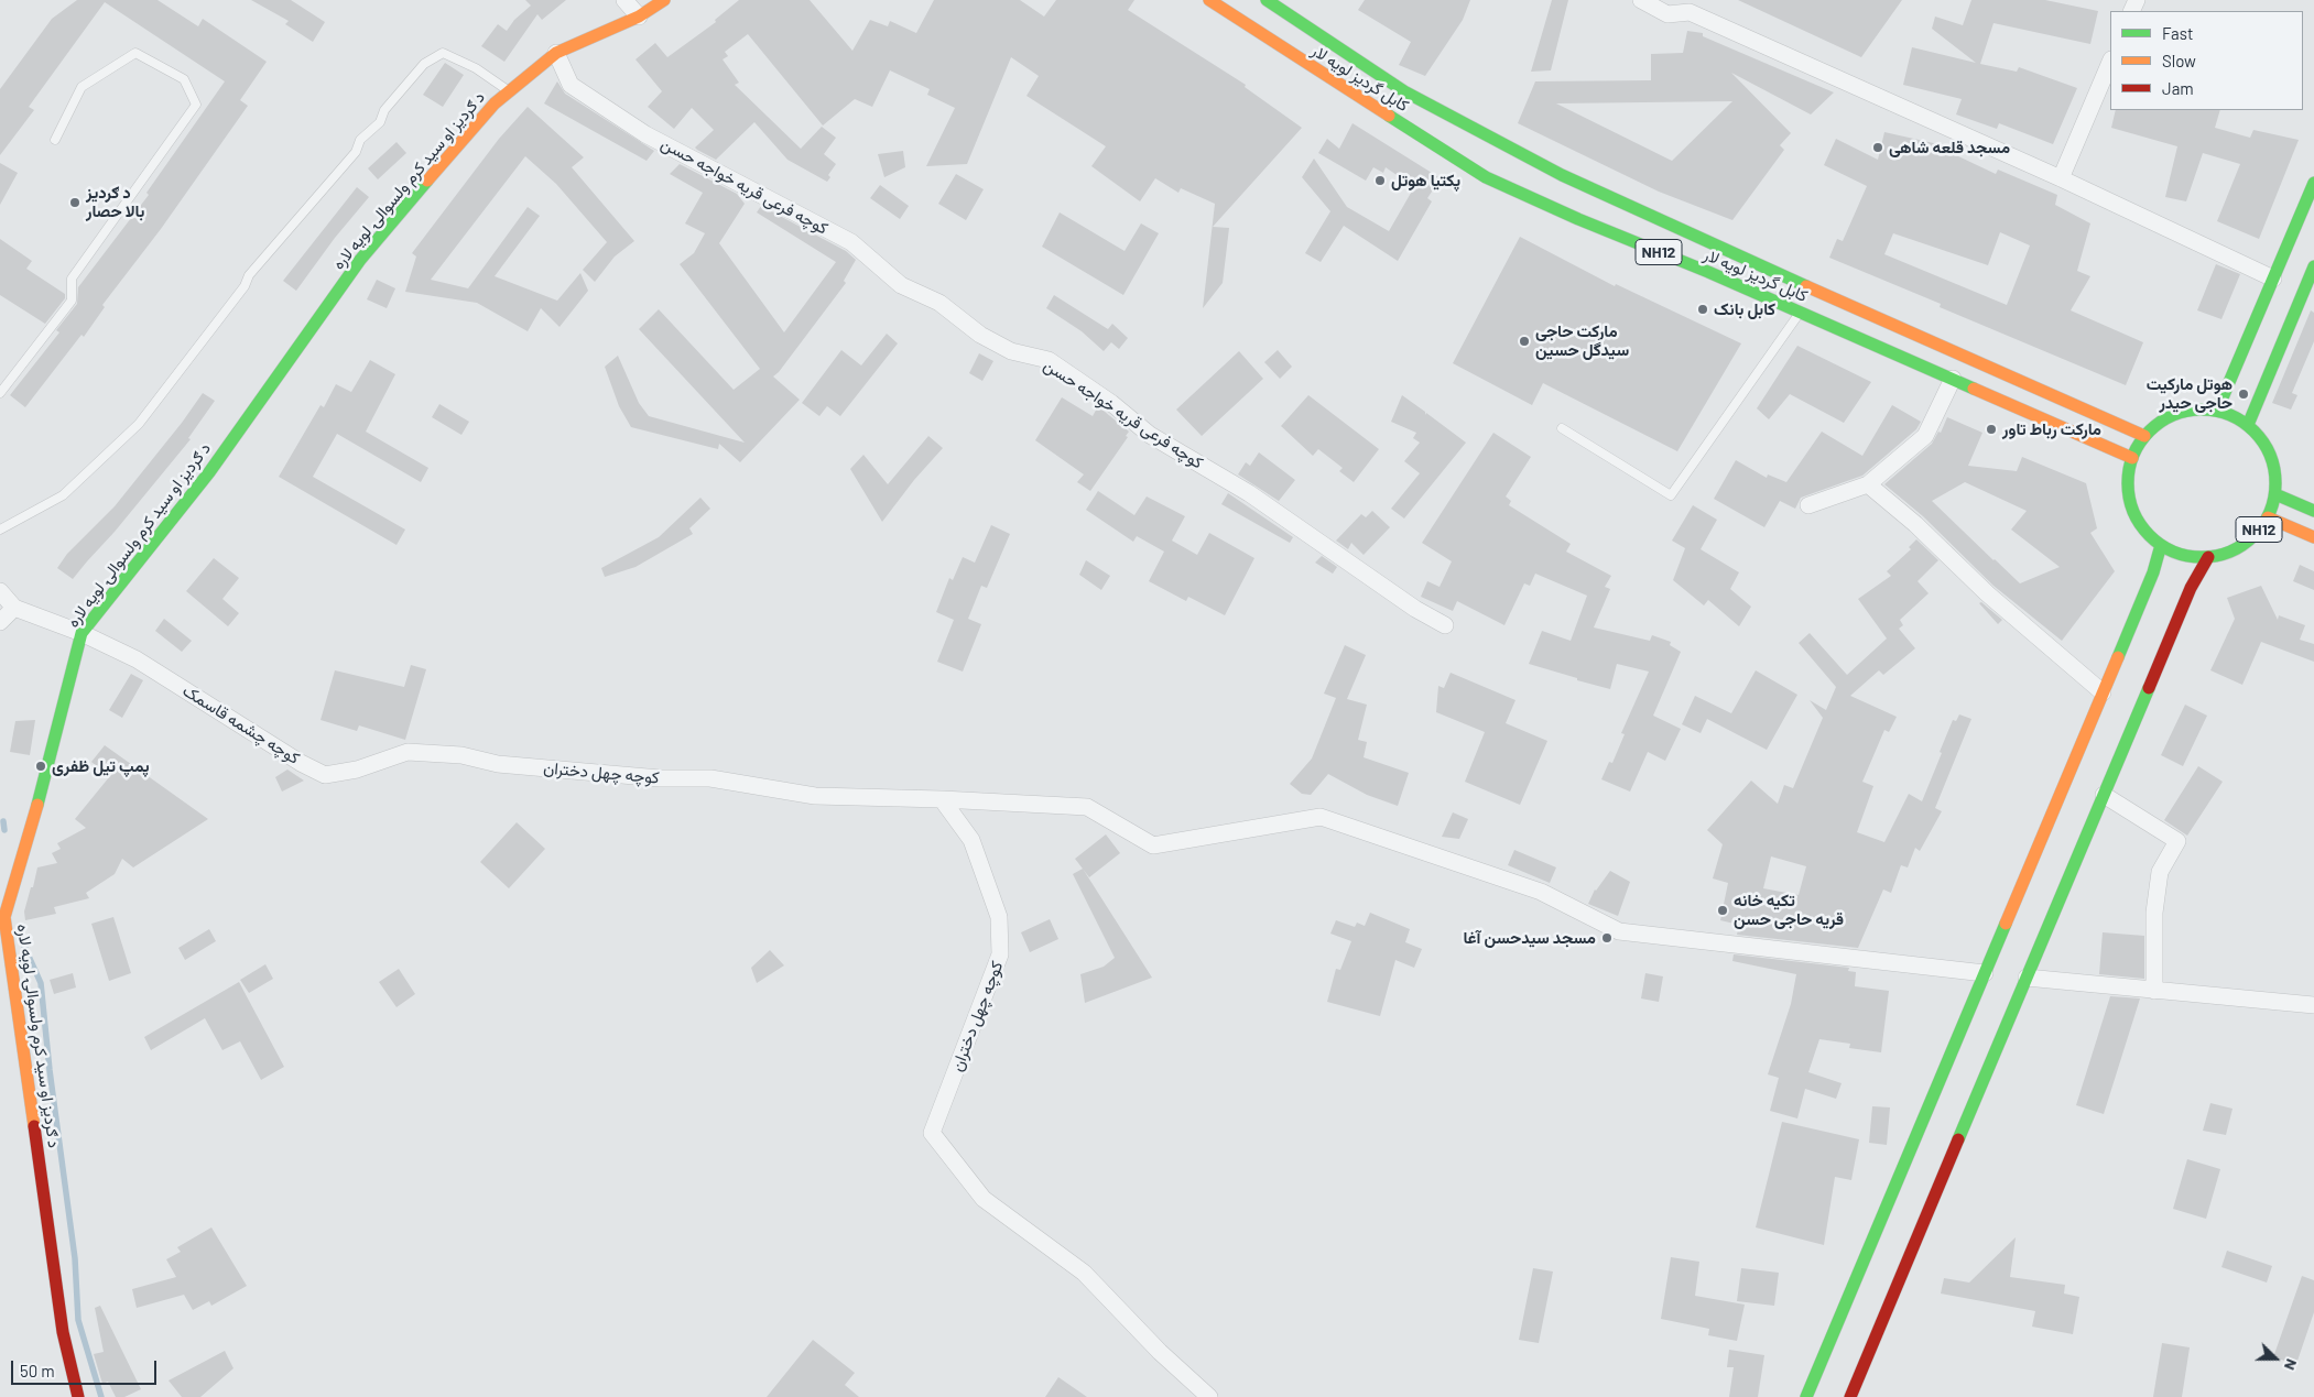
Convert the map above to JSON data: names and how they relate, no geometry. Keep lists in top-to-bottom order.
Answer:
{
  "streets": {
    "main road": ["کابل گردیز لویه لار", "د ګردیز او سید کرم ولسوالۍ لویه لاره", "NH12"],
    "street": ["کوچه فرعی قریه خواجه حسن", "کوچه چشمه قاسمک", "کوچه چهل دختران"]
  },
  "crossings": [
    ["کابل گردیز لویه لار", "NH12"],
    ["د ګردیز او سید کرم ولسوالۍ لویه لاره", "کوچه فرعی قریه خواجه حسن"],
    ["د ګردیز او سید کرم ولسوالۍ لویه لاره", "کوچه چشمه قاسمک"],
    ["کوچه چشمه قاسمک", "کوچه چهل دختران"]
  ],
  "places": [
    "مسجد قلعه شاهی",
    "پکتیا هوتل",
    "د ګردیز بالا حصار",
    "کابل بانک",
    "مارکت حاجی سیدگل حسین",
    "هوتل مارکیت حاجی حیدر",
    "مارکت رباط تاور",
    "پمپ تیل ظفری",
    "تکیه خانه قریه حاجی حسن",
    "مسجد سیدحسن آغا"
  ],
  "legend": ["Fast", "Slow", "Jam"],
  "scale_bar": "50 m",
  "north": "right"
}
